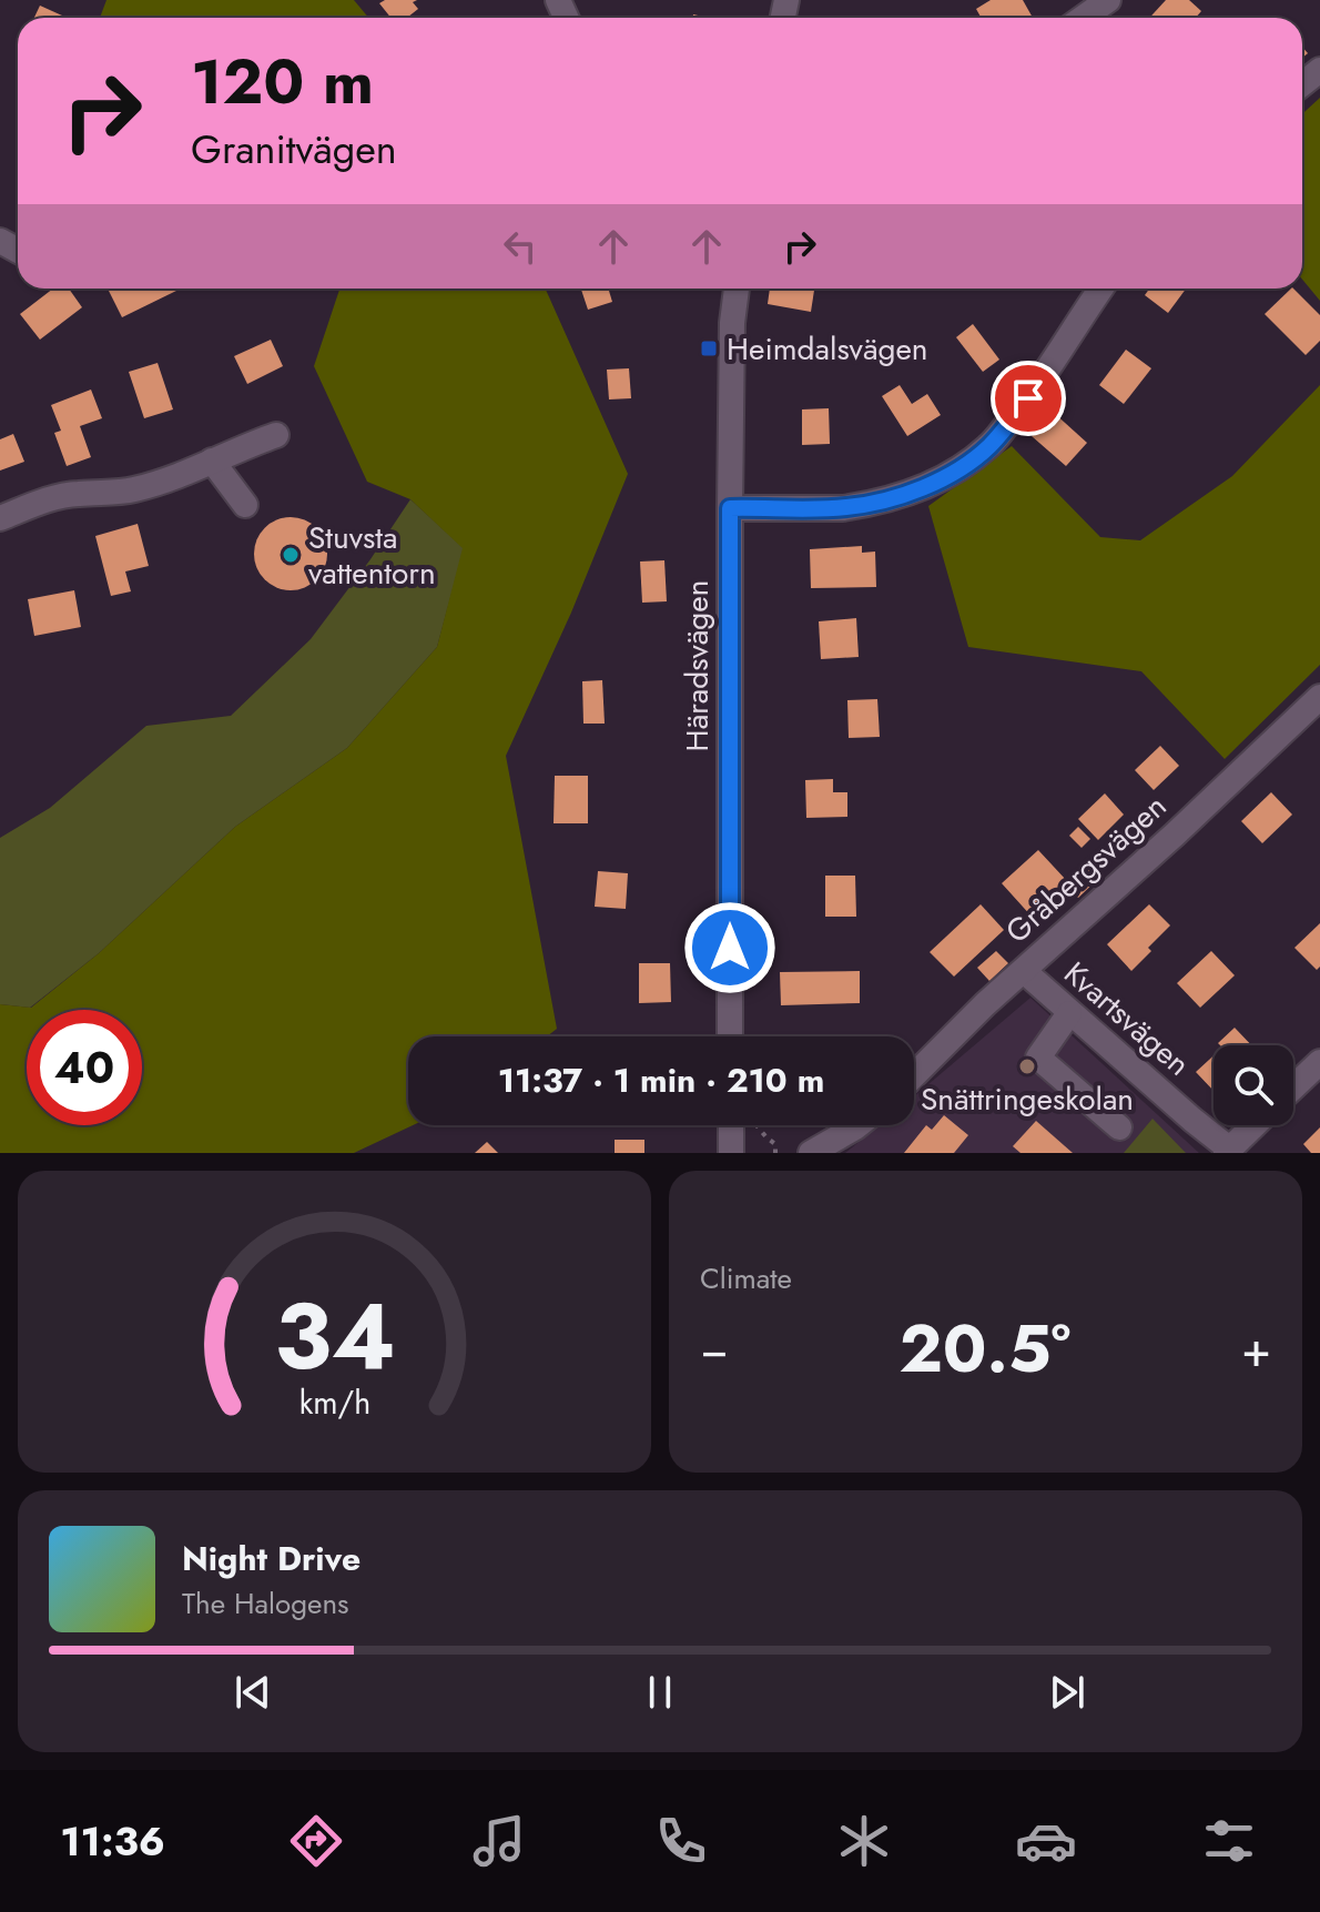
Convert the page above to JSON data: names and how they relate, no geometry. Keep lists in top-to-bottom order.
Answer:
{
  "streets": {
    "street": ["Häradsvägen", "Gråbergsvägen", "Kvartsvägen"]
  },
  "crossings": [
    ["Gråbergsvägen", "Kvartsvägen"]
  ],
  "places": {
    "transit": ["Heimdalsvägen"],
    "other": ["Stuvsta vattentorn", "Snättringeskolan"]
  },
  "page": {
    "turn": ["120 m", "Granitvägen"],
    "limit": "40",
    "trip": "11:37 · 1 min · 210 m",
    "tile": "Climate",
    "heat": ["−", "20.5°", "+"],
    "song": ["Night Drive", "The Halogens"],
    "tabs": "11:36",
    "gauge": ["34", "km/h"]
  }
}
